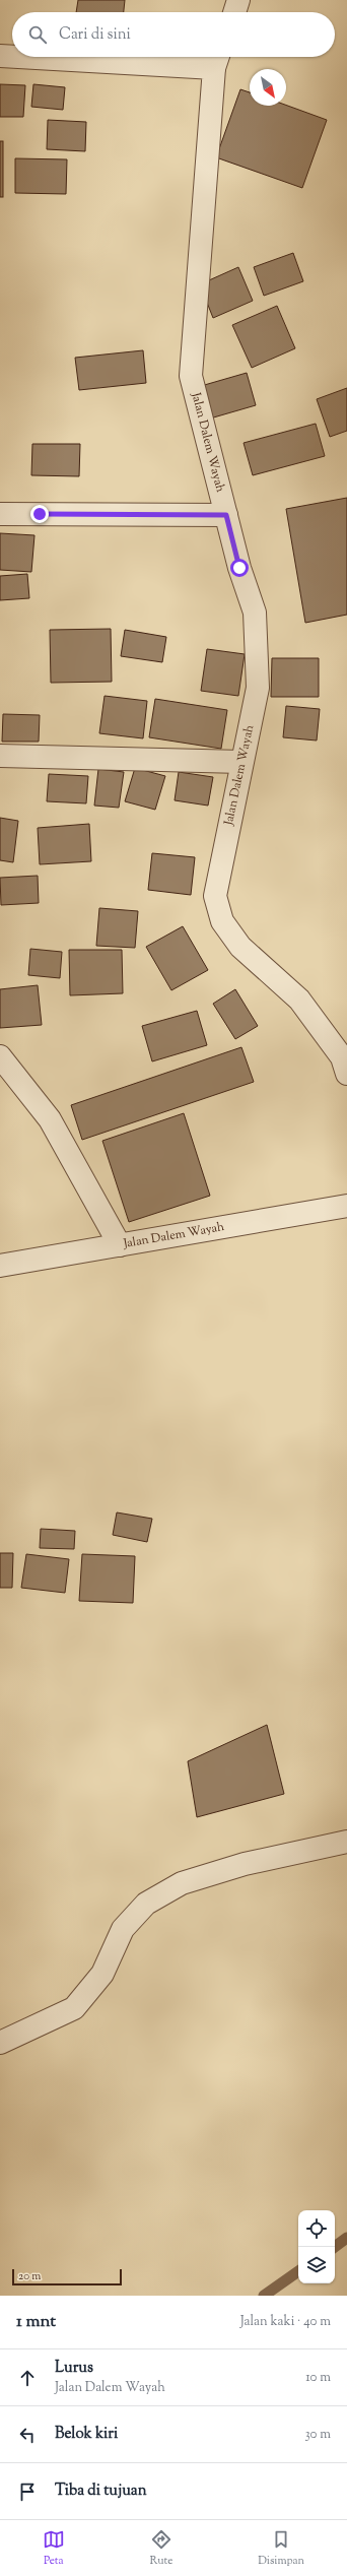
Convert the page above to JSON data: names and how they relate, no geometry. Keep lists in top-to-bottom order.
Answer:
{
  "streets": {
    "street": ["Jalan Dalem Wayah"]
  },
  "scale_bar": "20 m",
  "north": "bottom right",
  "page": {
    "search": "Cari di sini",
    "scale": "20 m",
    "heading": ["1 mnt", "Jalan kaki · 40 m"],
    "list": [
      ["Lurus", "Jalan Dalem Wayah", "10 m"],
      ["Belok kiri", "30 m"],
      "Tiba di tujuan"
    ],
    "nav": ["Peta", "Rute", "Disimpan"]
  }
}
